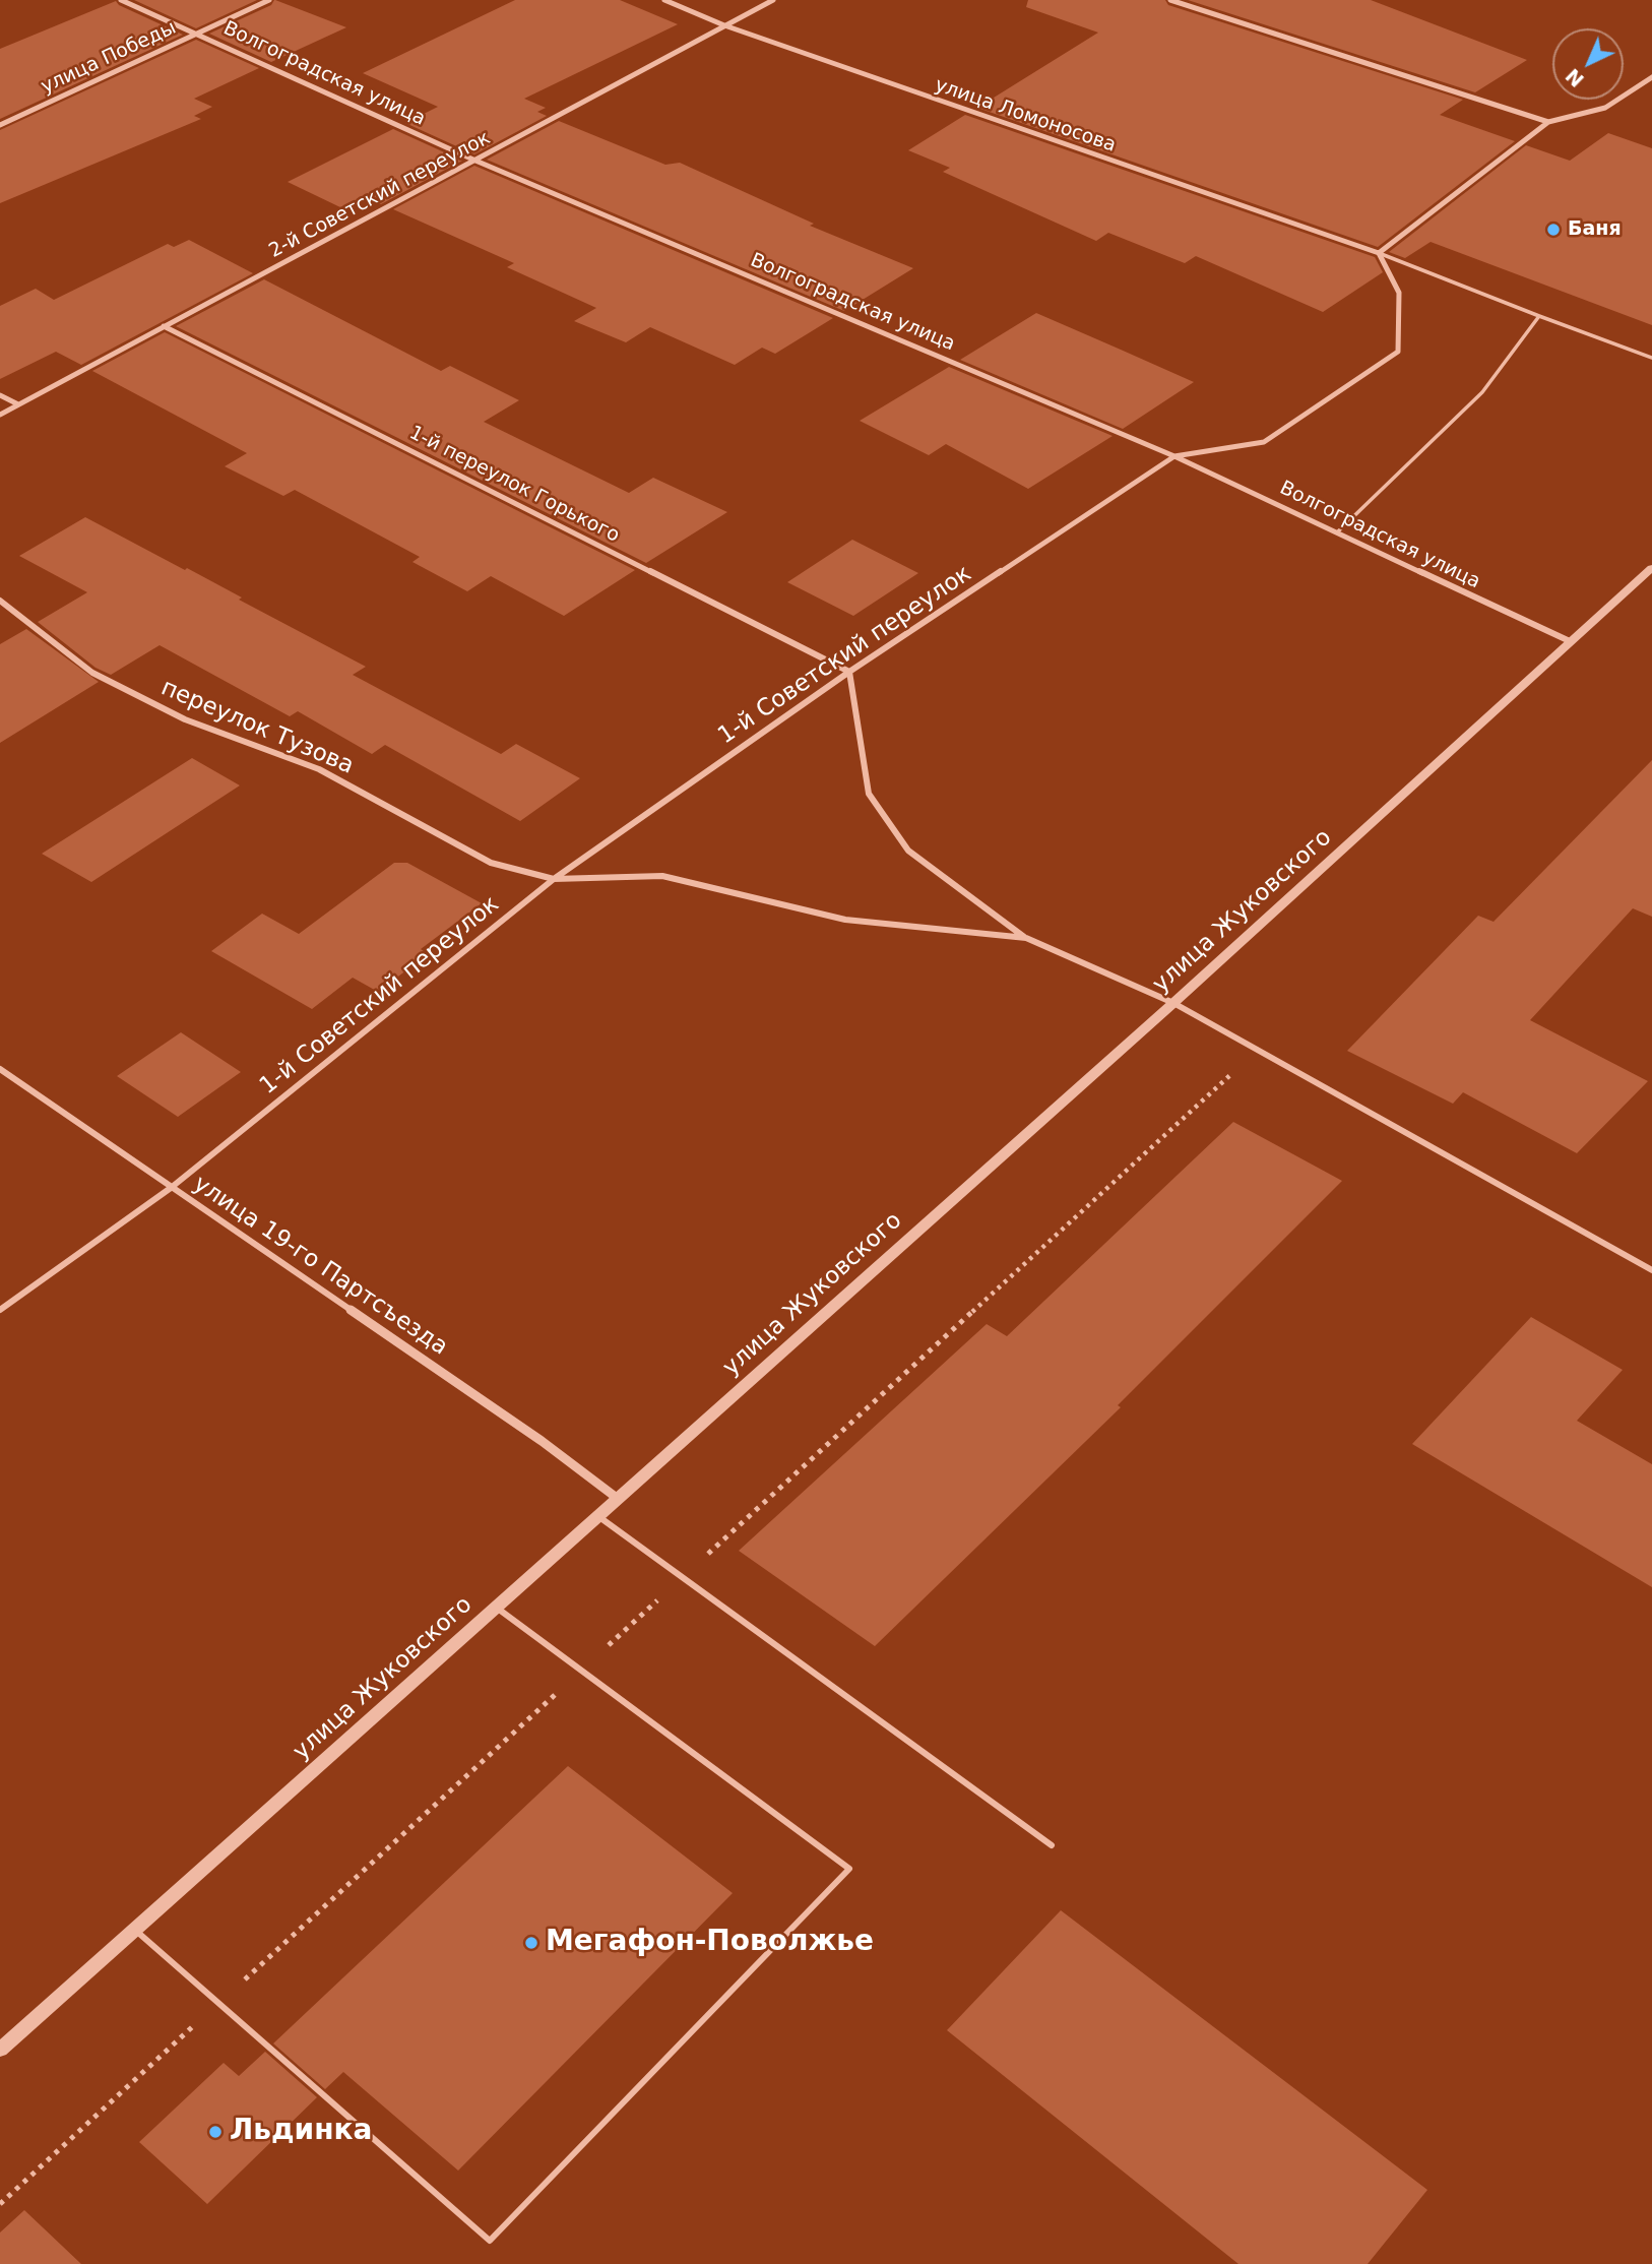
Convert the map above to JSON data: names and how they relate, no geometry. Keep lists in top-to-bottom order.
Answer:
{
  "streets": {
    "street": [
      "улица Победы",
      "Волгоградская улица",
      "улица Ломоносова",
      "2-й Советский переулок",
      "1-й переулок Горького",
      "1-й Советский переулок",
      "переулок Тузова",
      "улица Жуковского",
      "улица 19-го Партсъезда"
    ]
  },
  "crossings": [
    ["улица Победы", "Волгоградская улица"],
    ["Волгоградская улица", "2-й Советский переулок"],
    ["Волгоградская улица", "1-й Советский переулок"],
    ["Волгоградская улица", "улица Жуковского"],
    ["улица Ломоносова", "2-й Советский переулок"],
    ["улица Ломоносова", "1-й Советский переулок"],
    ["2-й Советский переулок", "1-й переулок Горького"],
    ["1-й переулок Горького", "1-й Советский переулок"],
    ["1-й Советский переулок", "переулок Тузова"],
    ["1-й Советский переулок", "улица 19-го Партсъезда"],
    ["улица Жуковского", "улица 19-го Партсъезда"]
  ],
  "places": ["Баня", "Мегафон-Поволжье", "Льдинка"],
  "north": "bottom left"
}
